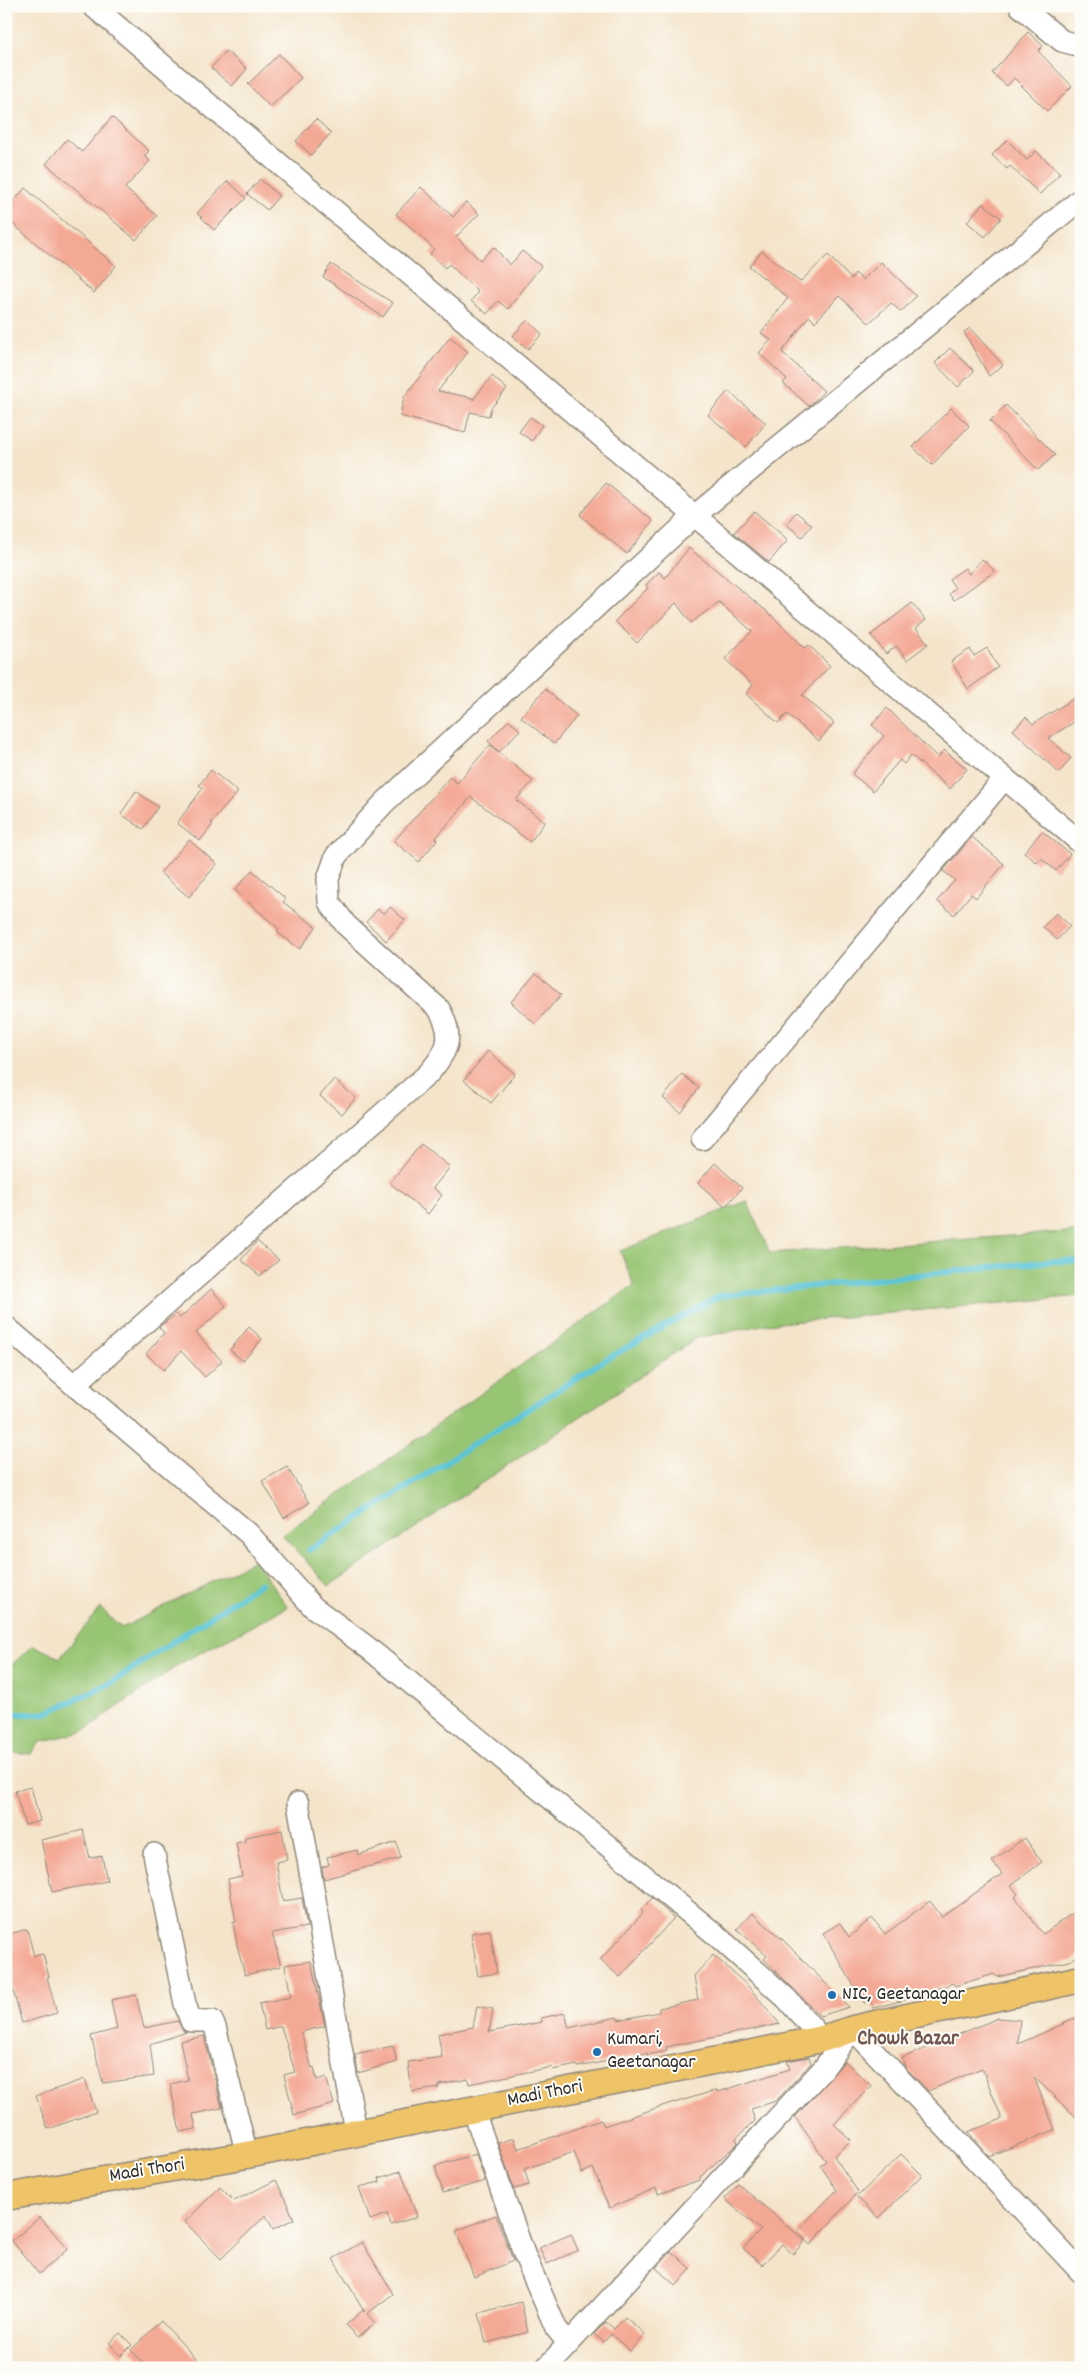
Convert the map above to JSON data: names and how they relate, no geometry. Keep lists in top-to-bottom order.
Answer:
{
  "streets": {
    "main road": ["Madi Thori"]
  },
  "districts": ["Chowk Bazar"],
  "places": ["NIC, Geetanagar", "Kumari, Geetanagar"]
}
